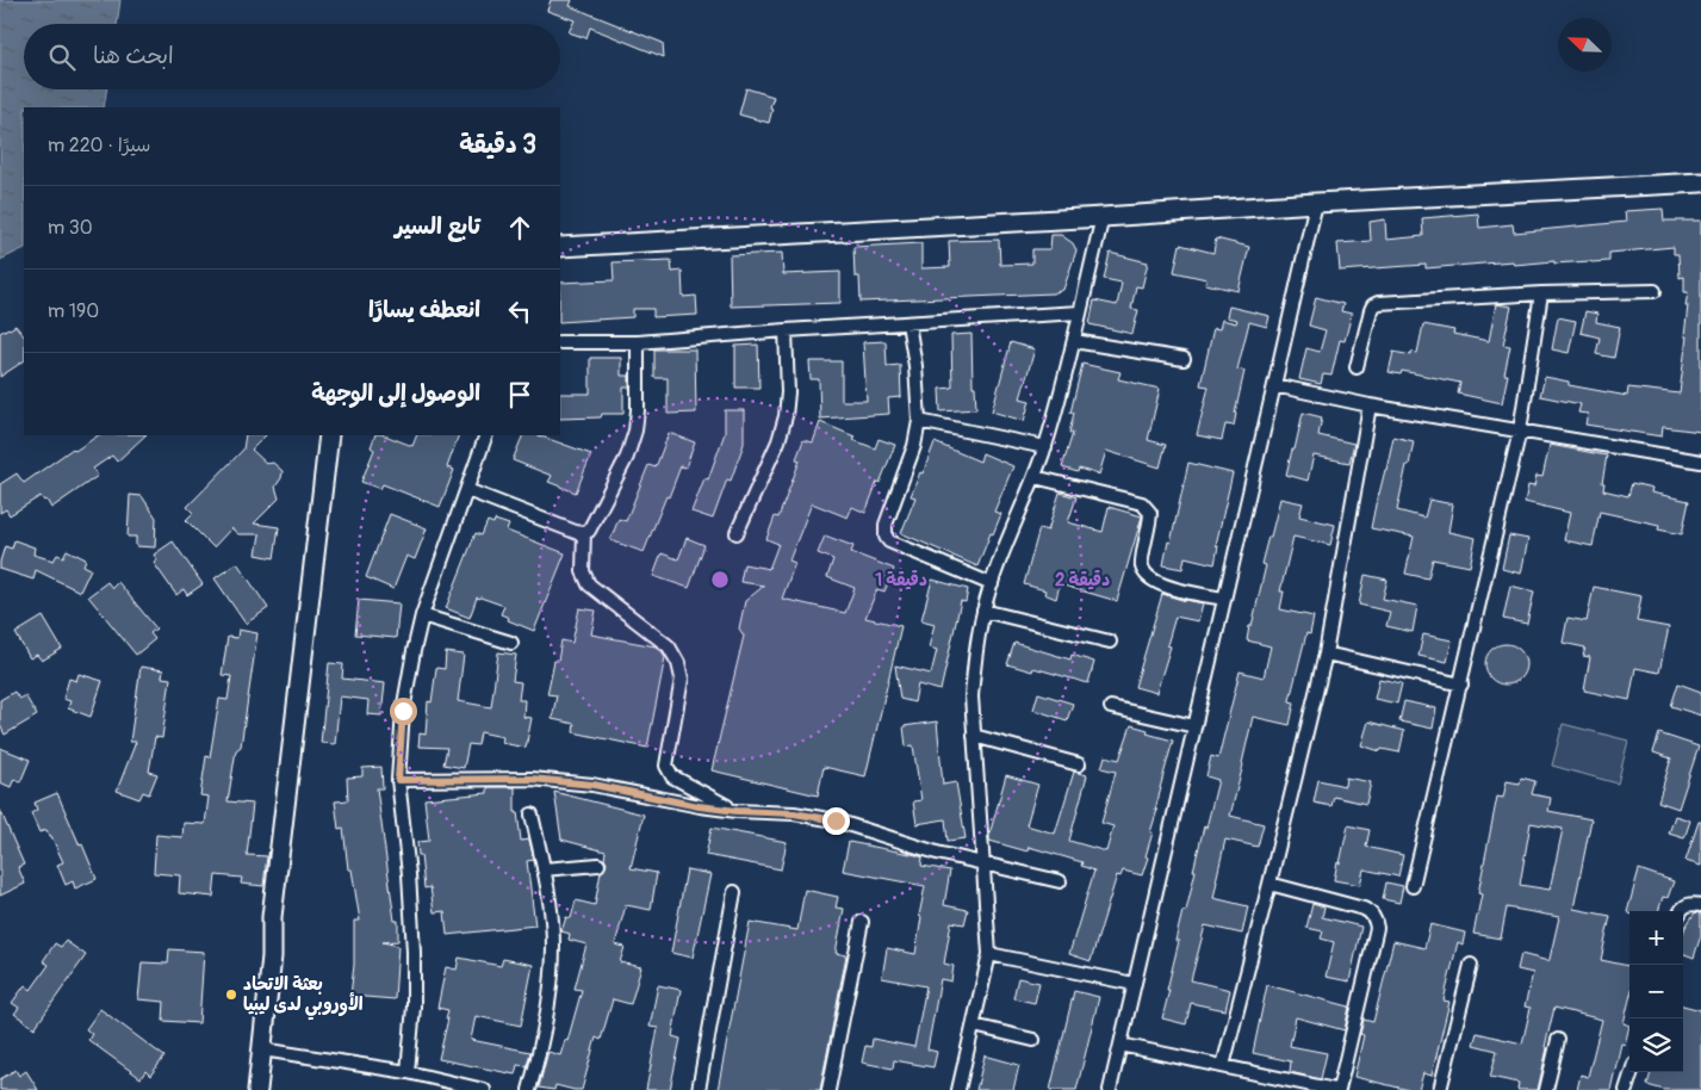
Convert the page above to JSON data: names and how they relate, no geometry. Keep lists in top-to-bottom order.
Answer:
{
  "places": ["بعثة الاتحاد الأوروبي لدى ليبيا"],
  "north": "top left",
  "page": {
    "search": "ابحث هنا",
    "heading": ["3 دقيقة", "سيرًا · 220 m"],
    "list": [
      ["تابع السير", "30 m"],
      ["انعطف يسارًا", "190 m"],
      "الوصول إلى الوجهة"
    ],
    "map_buttons": ["+", "−"]
  },
  "rings": ["1 دقيقة", "2 دقيقة"]
}
